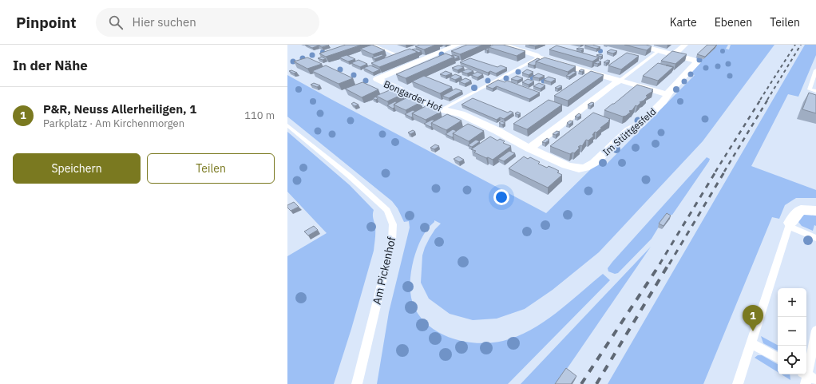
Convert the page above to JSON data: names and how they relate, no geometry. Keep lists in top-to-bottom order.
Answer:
{
  "streets": {
    "street": ["Bongarder Hof", "Im Stüttgesfeld"],
    "lane": ["Am Pickenhof"]
  },
  "crossings": [
    ["Bongarder Hof", "Im Stüttgesfeld"]
  ],
  "page": {
    "header": "Pinpoint",
    "search": "Hier suchen",
    "nav": ["Karte", "Ebenen", "Teilen"],
    "heading": "In der Nähe",
    "list": [
      {
        "mark": "1",
        "name": "P&R, Neuss Allerheiligen, 1",
        "note": "Parkplatz · Am Kirchenmorgen",
        "value": "110 m"
      }
    ],
    "buttons": ["Speichern", "Teilen"],
    "map_buttons": ["+", "−"],
    "pins": "1"
  }
}
